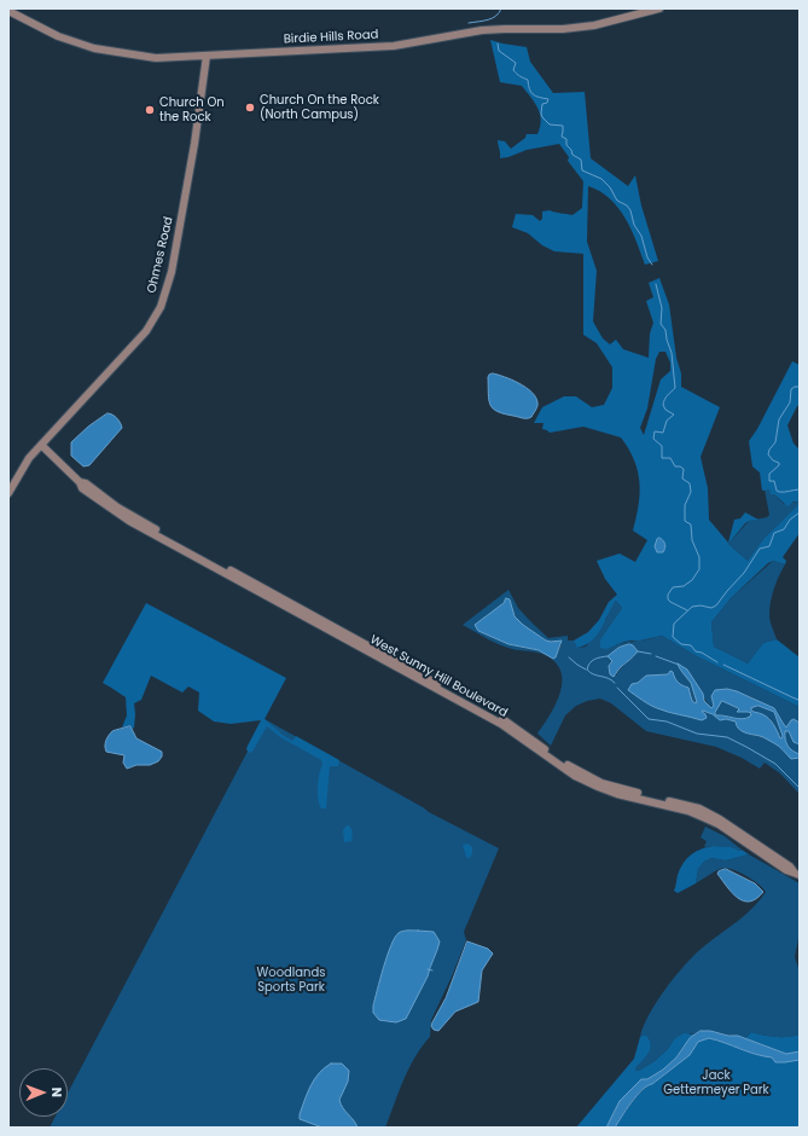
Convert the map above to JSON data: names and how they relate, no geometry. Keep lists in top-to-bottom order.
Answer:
{
  "streets": {
    "main road": ["Birdie Hills Road", "Ohmes Road", "West Sunny Hill Boulevard"]
  },
  "crossings": [
    ["Birdie Hills Road", "Ohmes Road"],
    ["Ohmes Road", "West Sunny Hill Boulevard"]
  ],
  "parks": ["Woodlands Sports Park", "Jack Gettermeyer Park"],
  "places": ["Church On the Rock (North Campus)", "Church On the Rock"],
  "north": "right"
}
